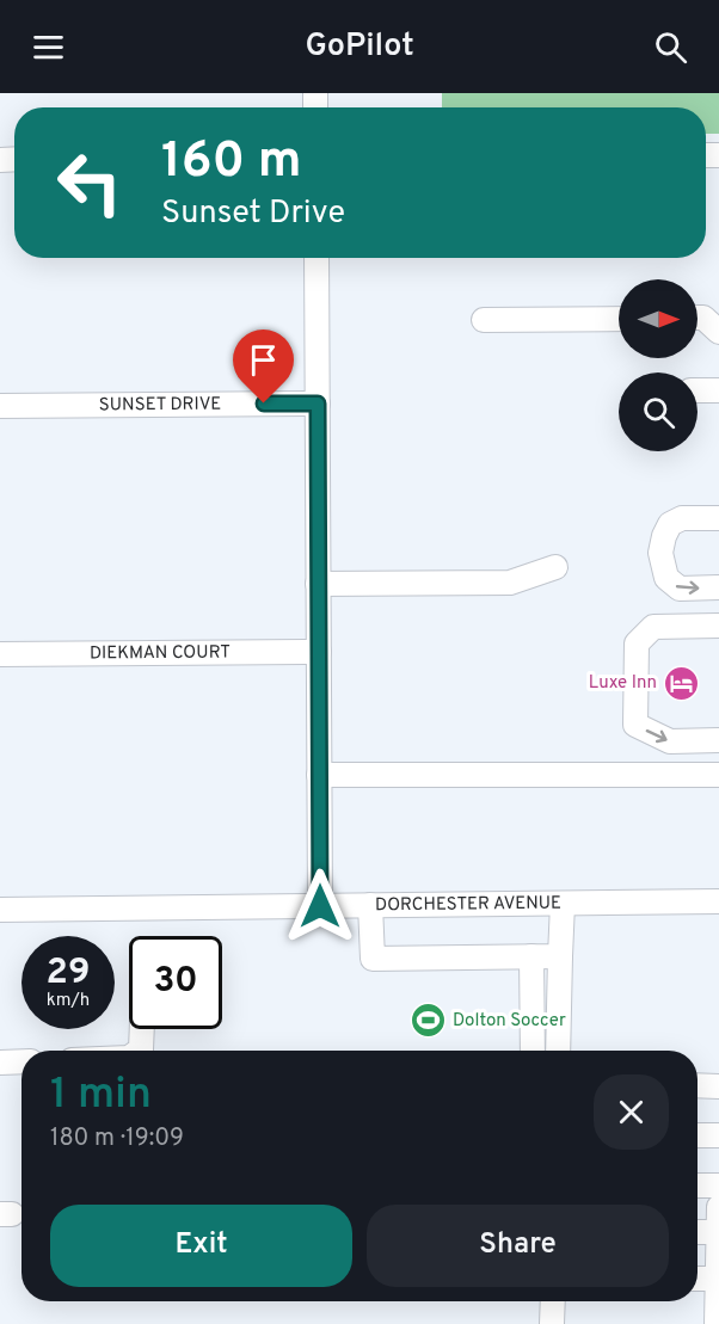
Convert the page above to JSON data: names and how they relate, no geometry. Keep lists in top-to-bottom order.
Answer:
{
  "streets": {
    "street": ["SUNSET DRIVE", "DIEKMAN COURT", "DORCHESTER AVENUE"]
  },
  "places": {
    "hotel": ["Luxe Inn"],
    "sports": ["Dolton Soccer"]
  },
  "north": "right",
  "page": {
    "header": "GoPilot",
    "turn": ["160 m", "Sunset Drive"],
    "speed": "29 km/h",
    "limit": "30",
    "heading": ["1 min", "180 m · 19:09"],
    "buttons": ["Exit", "Share"]
  }
}
